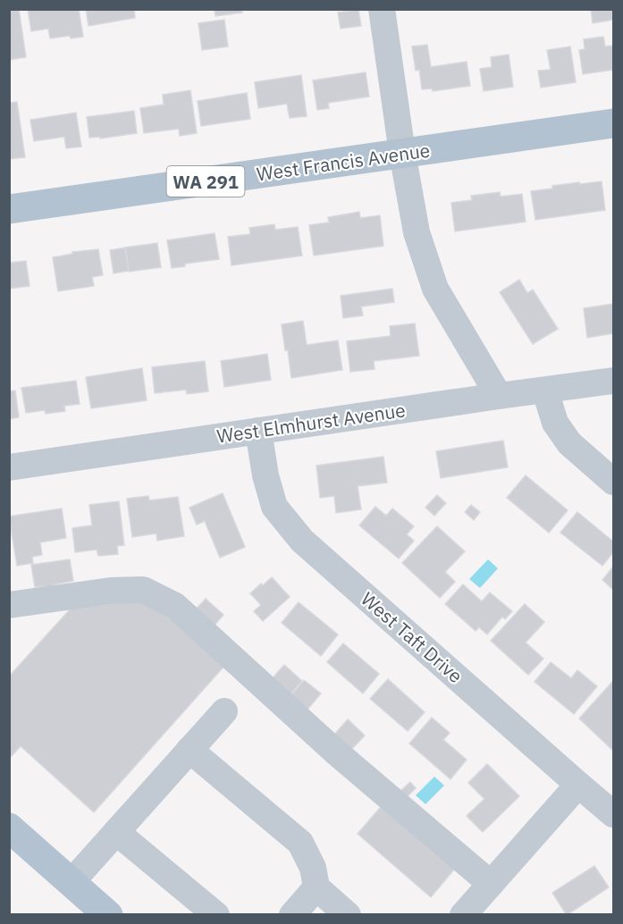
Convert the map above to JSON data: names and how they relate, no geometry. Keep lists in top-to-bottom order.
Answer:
{
  "streets": {
    "main road": ["West Francis Avenue", "WA 291"],
    "street": ["West Elmhurst Avenue", "West Taft Drive"]
  },
  "crossings": [
    ["West Elmhurst Avenue", "West Taft Drive"]
  ]
}
